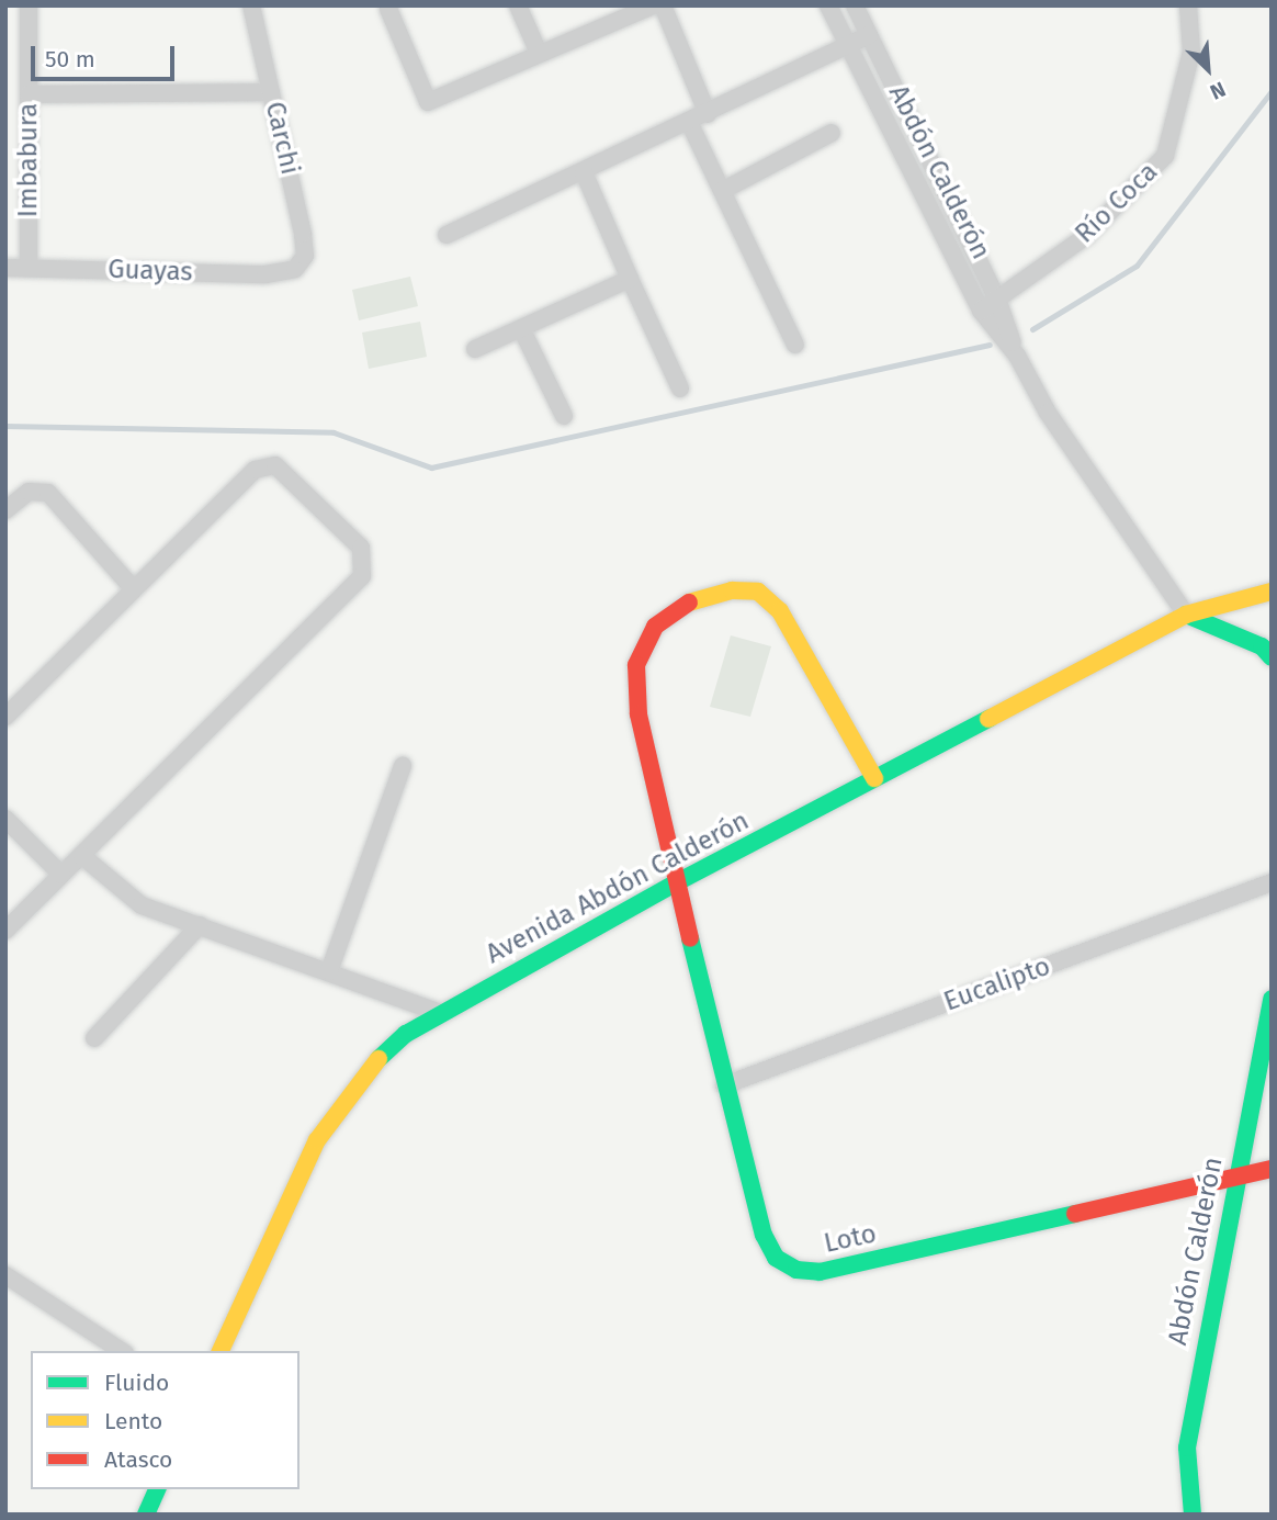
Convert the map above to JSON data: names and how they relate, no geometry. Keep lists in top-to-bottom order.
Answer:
{
  "streets": {
    "street": [
      "Carchi",
      "Imbabura",
      "Abdón Calderón",
      "Río Coca",
      "Guayas",
      "Avenida Abdón Calderón",
      "Eucalipto",
      "Loto"
    ]
  },
  "crossings": [
    ["Carchi", "Guayas"],
    ["Imbabura", "Guayas"],
    ["Abdón Calderón", "Río Coca"],
    ["Abdón Calderón", "Avenida Abdón Calderón"],
    ["Abdón Calderón", "Loto"],
    ["Avenida Abdón Calderón", "Loto"],
    ["Eucalipto", "Loto"]
  ],
  "legend": ["Fluido", "Lento", "Atasco"],
  "scale_bar": "50 m",
  "north": "bottom right"
}
